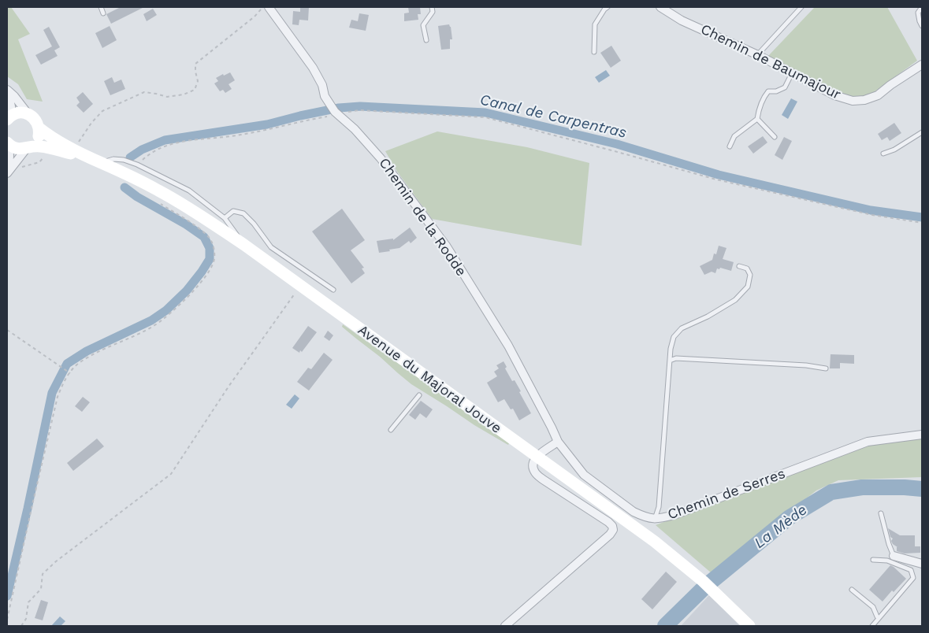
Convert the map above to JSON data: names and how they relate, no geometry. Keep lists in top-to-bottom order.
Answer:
{
  "streets": {
    "main road": ["Avenue du Majoral Jouve"],
    "street": ["Chemin de Baumajour", "Chemin de la Rodde", "Chemin de Serres"]
  },
  "crossings": [
    ["Chemin de la Rodde", "Chemin de Serres"]
  ],
  "water": ["Canal de Carpentras", "La Mède"]
}
